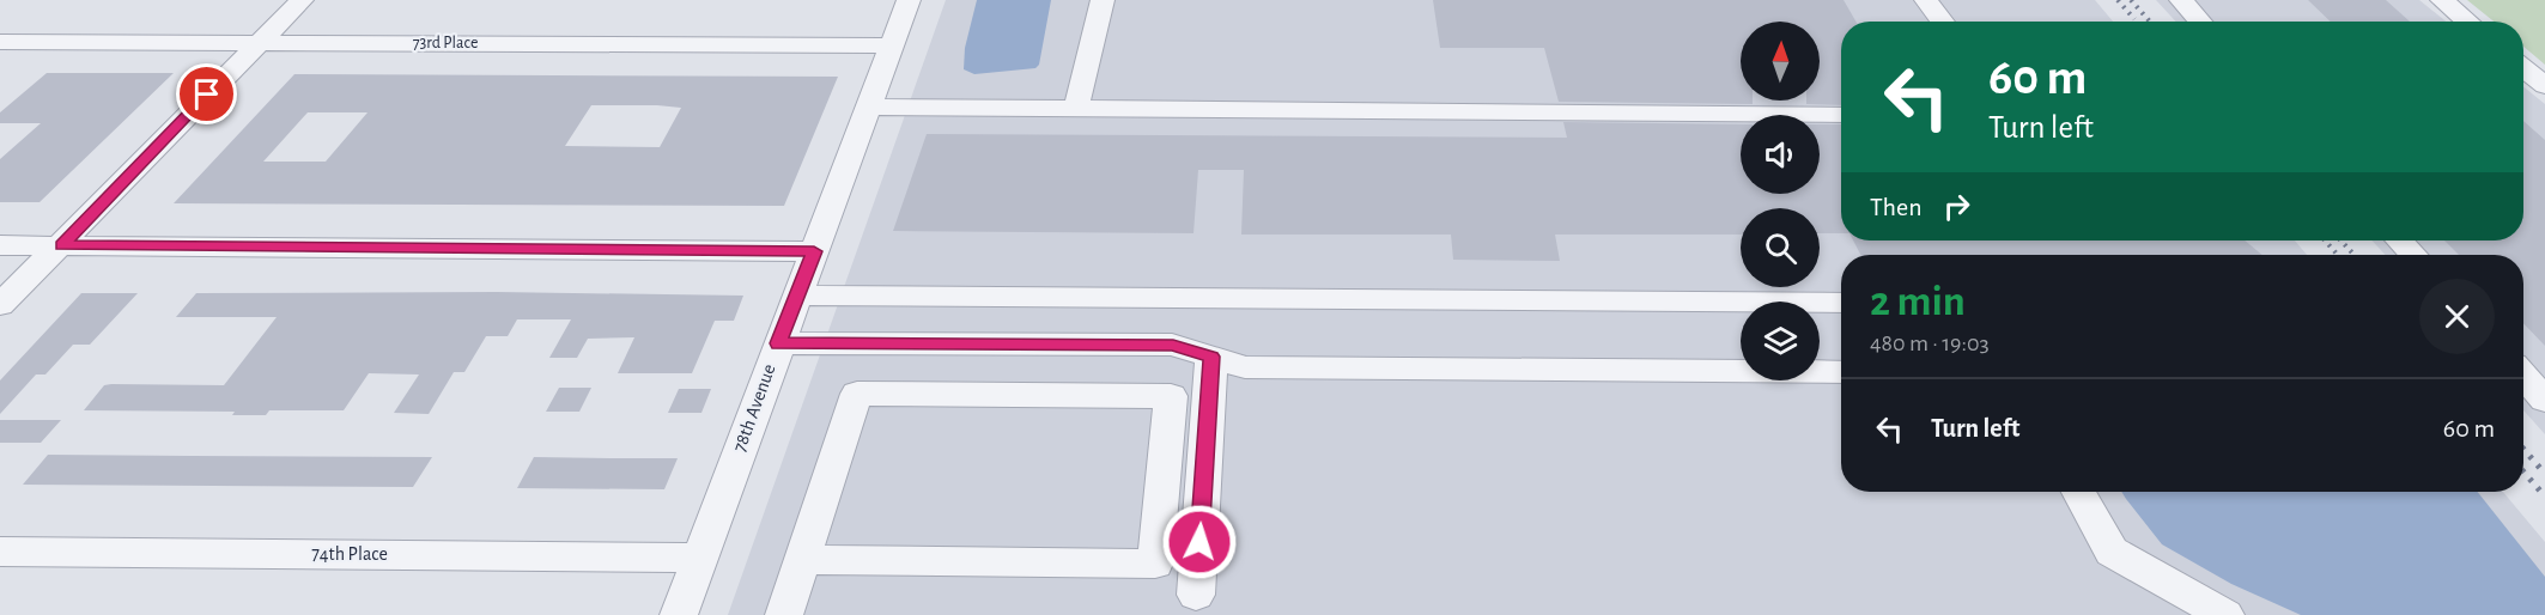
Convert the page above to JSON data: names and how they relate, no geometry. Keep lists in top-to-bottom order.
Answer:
{
  "streets": {
    "street": ["73rd Place", "78th Avenue", "74th Place"]
  },
  "crossings": [
    ["73rd Place", "78th Avenue"],
    ["78th Avenue", "74th Place"]
  ],
  "north": "top",
  "page": {
    "turn": ["60 m", "Turn left"],
    "then": "Then",
    "heading": ["2 min", "480 m · 19:03"],
    "list": [
      {
        "name": "Turn left",
        "value": "60 m"
      }
    ]
  }
}
